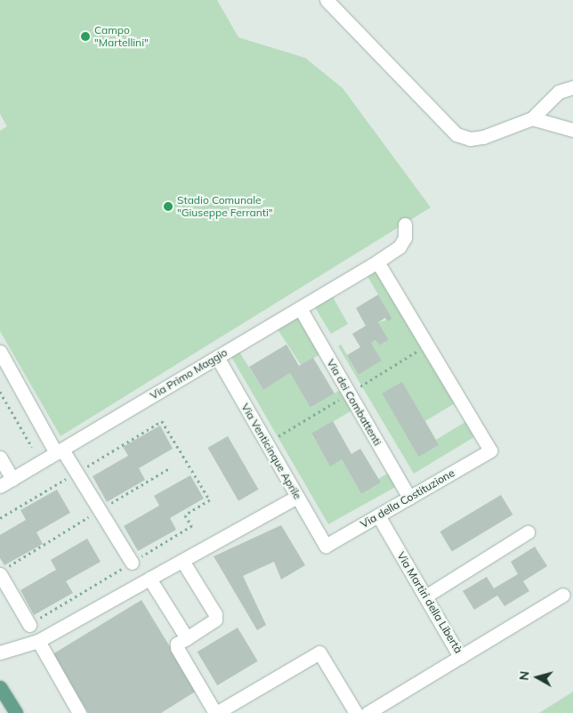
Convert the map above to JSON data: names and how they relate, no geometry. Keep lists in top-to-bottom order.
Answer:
{
  "streets": {
    "street": [
      "Via Primo Maggio",
      "Via dei Combattenti",
      "Via Venticinque Aprile",
      "Via della Costituzione",
      "Via Martiri della Libertà"
    ]
  },
  "crossings": [
    ["Via Primo Maggio", "Via dei Combattenti"],
    ["Via Primo Maggio", "Via Venticinque Aprile"],
    ["Via Primo Maggio", "Via della Costituzione"],
    ["Via dei Combattenti", "Via della Costituzione"],
    ["Via Venticinque Aprile", "Via della Costituzione"],
    ["Via della Costituzione", "Via Martiri della Libertà"]
  ],
  "places": ["Campo \"Martellini\"", "Stadio Comunale \"Giuseppe Ferranti\""],
  "north": "left"
}
